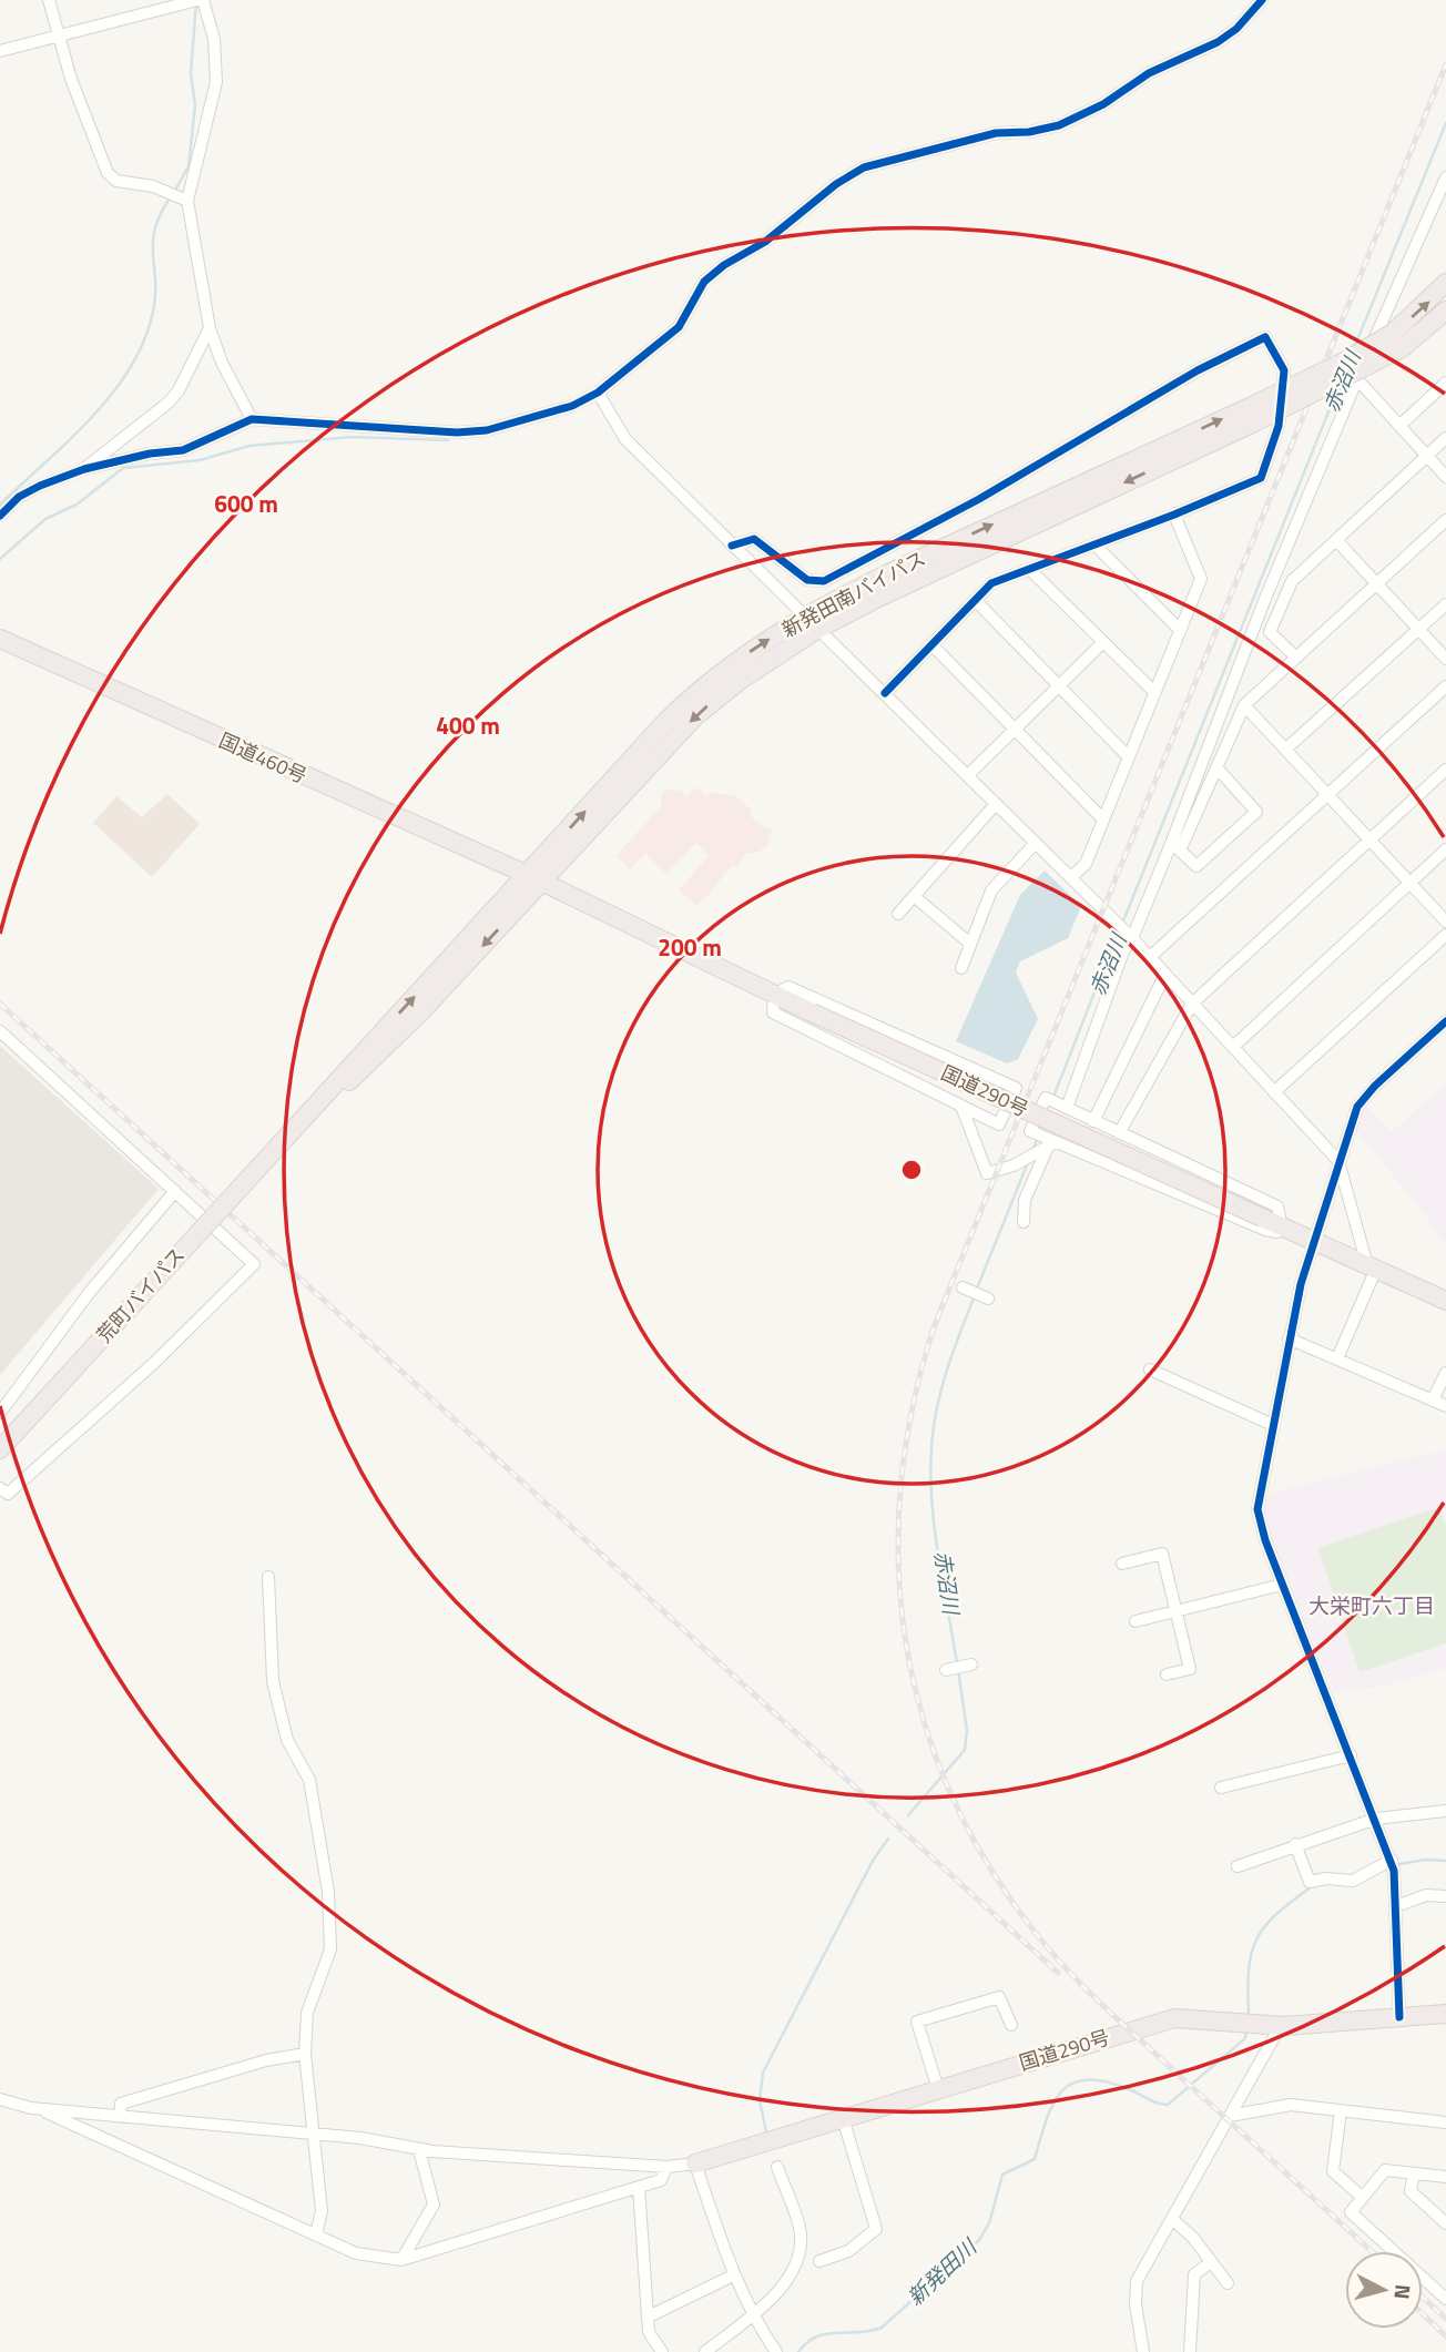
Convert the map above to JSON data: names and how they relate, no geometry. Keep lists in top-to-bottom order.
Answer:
{
  "streets": {
    "highway": [
      "新発田南バイパス",
      "国道460号",
      "国道290号",
      "荒町バイパス"
    ]
  },
  "crossings": [
    ["新発田南バイパス", "国道460号"],
    ["新発田南バイパス", "国道290号"],
    ["新発田南バイパス", "荒町バイパス"],
    ["国道460号", "国道290号"],
    ["国道460号", "荒町バイパス"],
    ["国道290号", "荒町バイパス"]
  ],
  "districts": ["大栄町六丁目"],
  "water": ["赤沼川", "新発田川"],
  "north": "right",
  "rings": ["600 m", "400 m", "200 m"]
}
